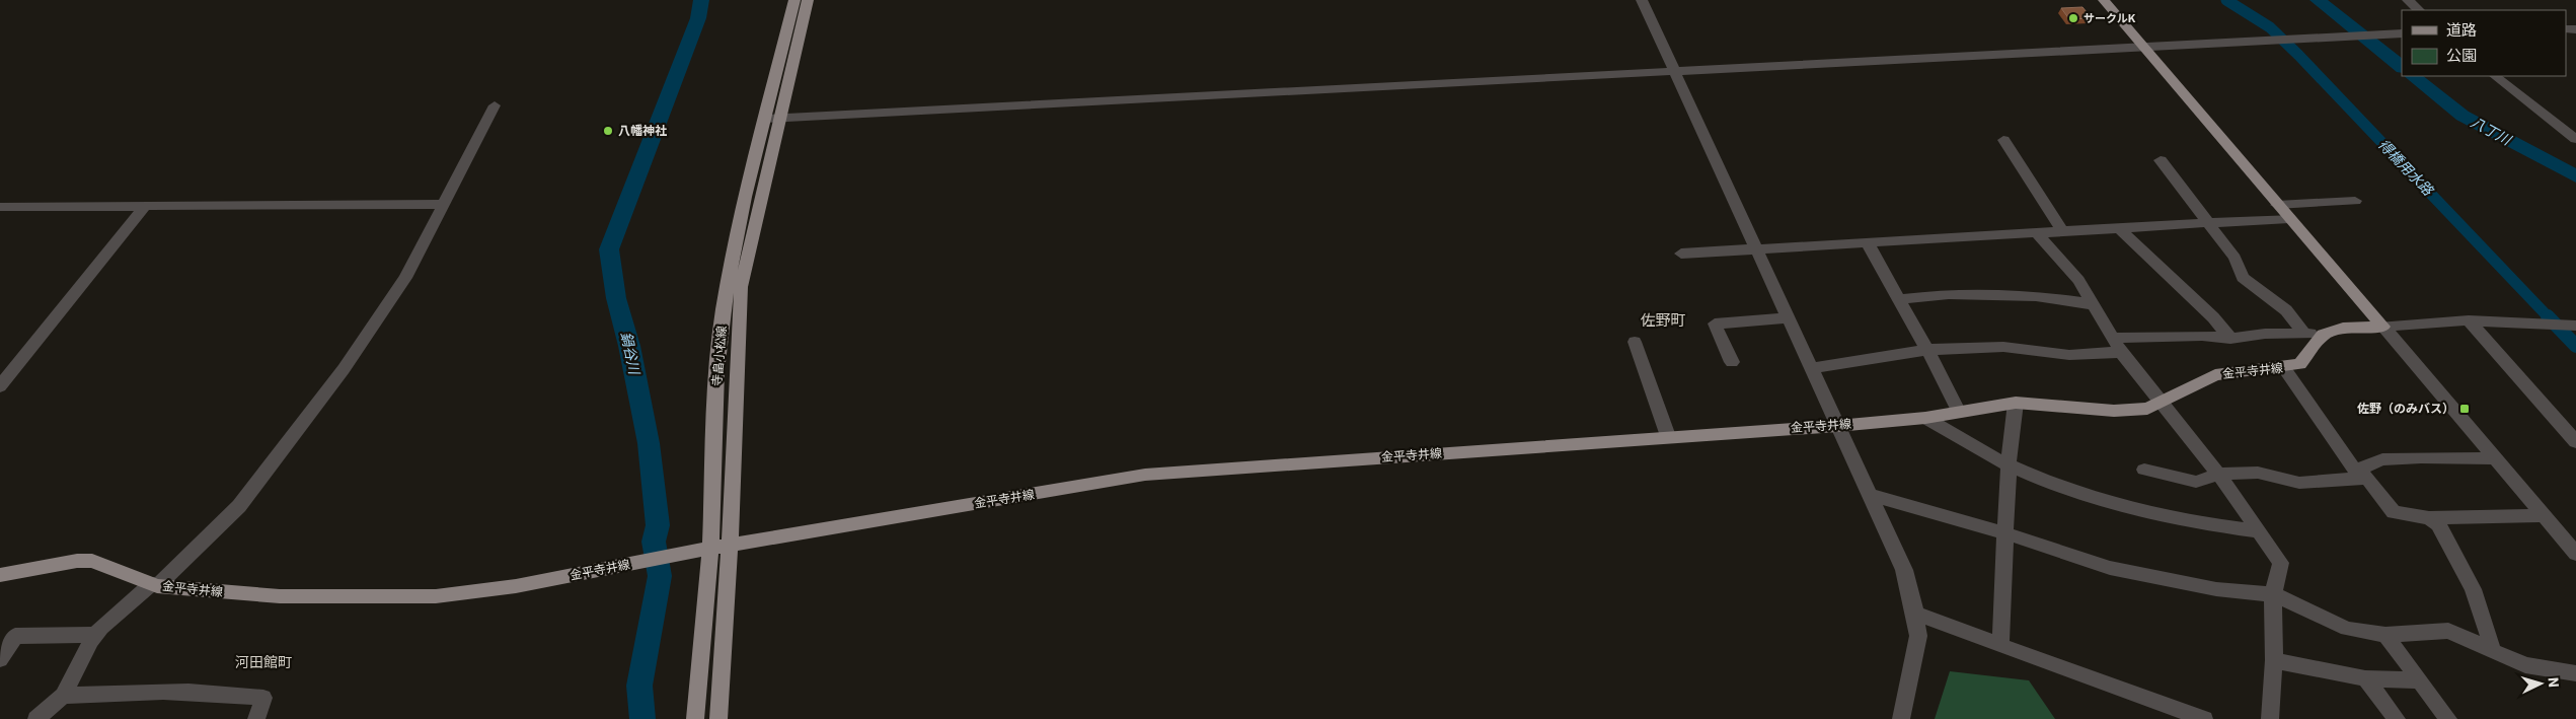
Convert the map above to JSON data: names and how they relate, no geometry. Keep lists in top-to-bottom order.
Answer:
{
  "streets": {
    "main road": ["寺畠小松線", "金平寺井線"]
  },
  "crossings": [
    ["寺畠小松線", "金平寺井線"]
  ],
  "districts": ["佐野町", "河田館町"],
  "water": ["八丁川", "得橋用水路", "鍋谷川"],
  "places": {
    "other": ["サークルK", "八幡神社"],
    "transit": ["佐野（のみバス）"]
  },
  "legend": ["道路", "公園"],
  "north": "right"
}
